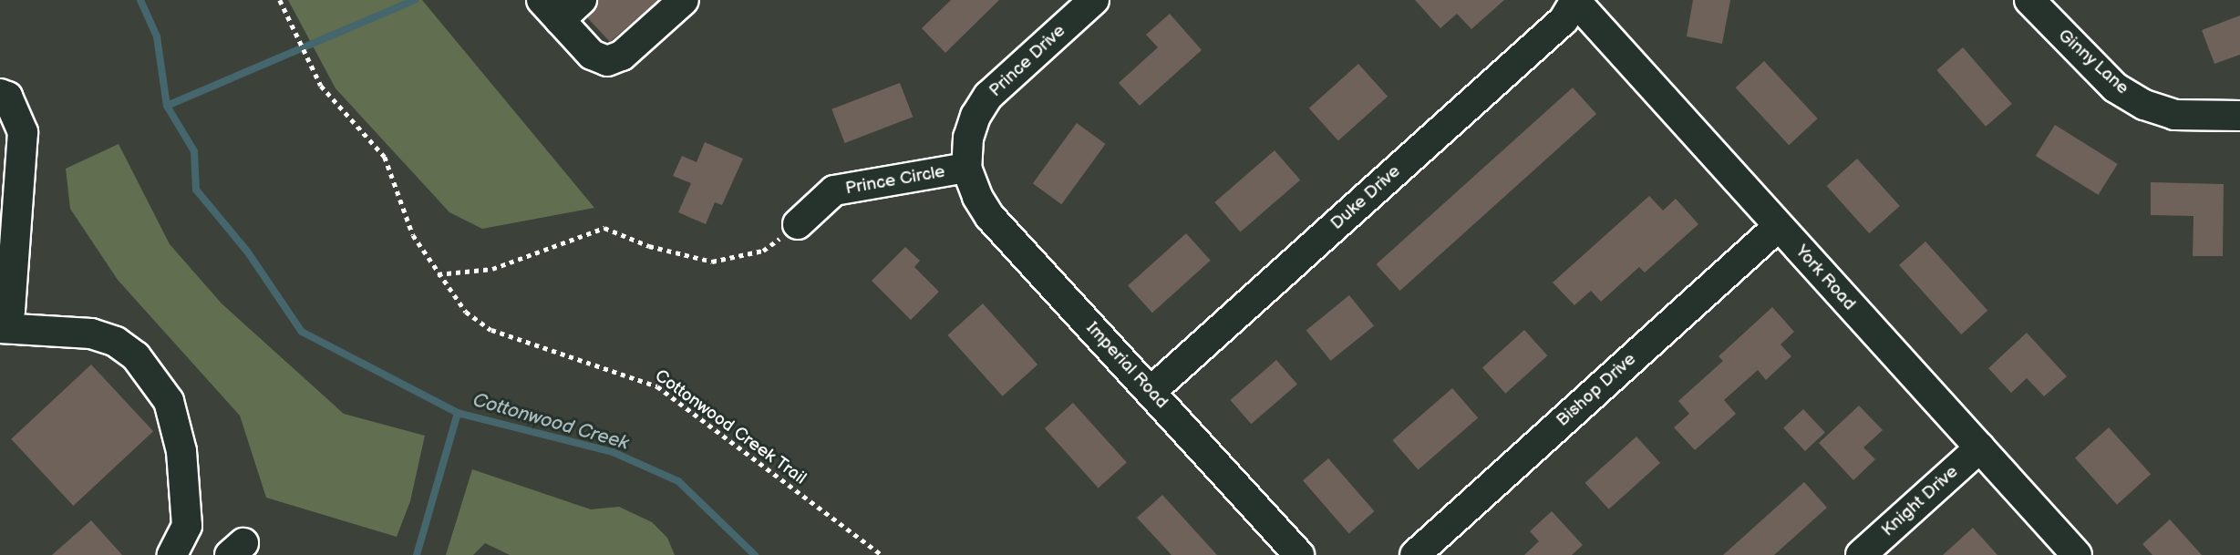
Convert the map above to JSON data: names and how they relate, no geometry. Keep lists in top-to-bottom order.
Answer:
{
  "streets": {
    "street": [
      "Prince Drive",
      "Ginny Lane",
      "Prince Circle",
      "Duke Drive",
      "York Road",
      "Imperial Road",
      "Bishop Drive",
      "Knight Drive"
    ],
    "path": ["Cottonwood Creek Trail"]
  },
  "crossings": [
    ["Prince Drive", "Prince Circle"],
    ["Prince Drive", "Imperial Road"],
    ["Prince Circle", "Imperial Road"],
    ["Duke Drive", "York Road"],
    ["Duke Drive", "Imperial Road"],
    ["York Road", "Bishop Drive"],
    ["York Road", "Knight Drive"]
  ],
  "water": ["Cottonwood Creek"]
}
